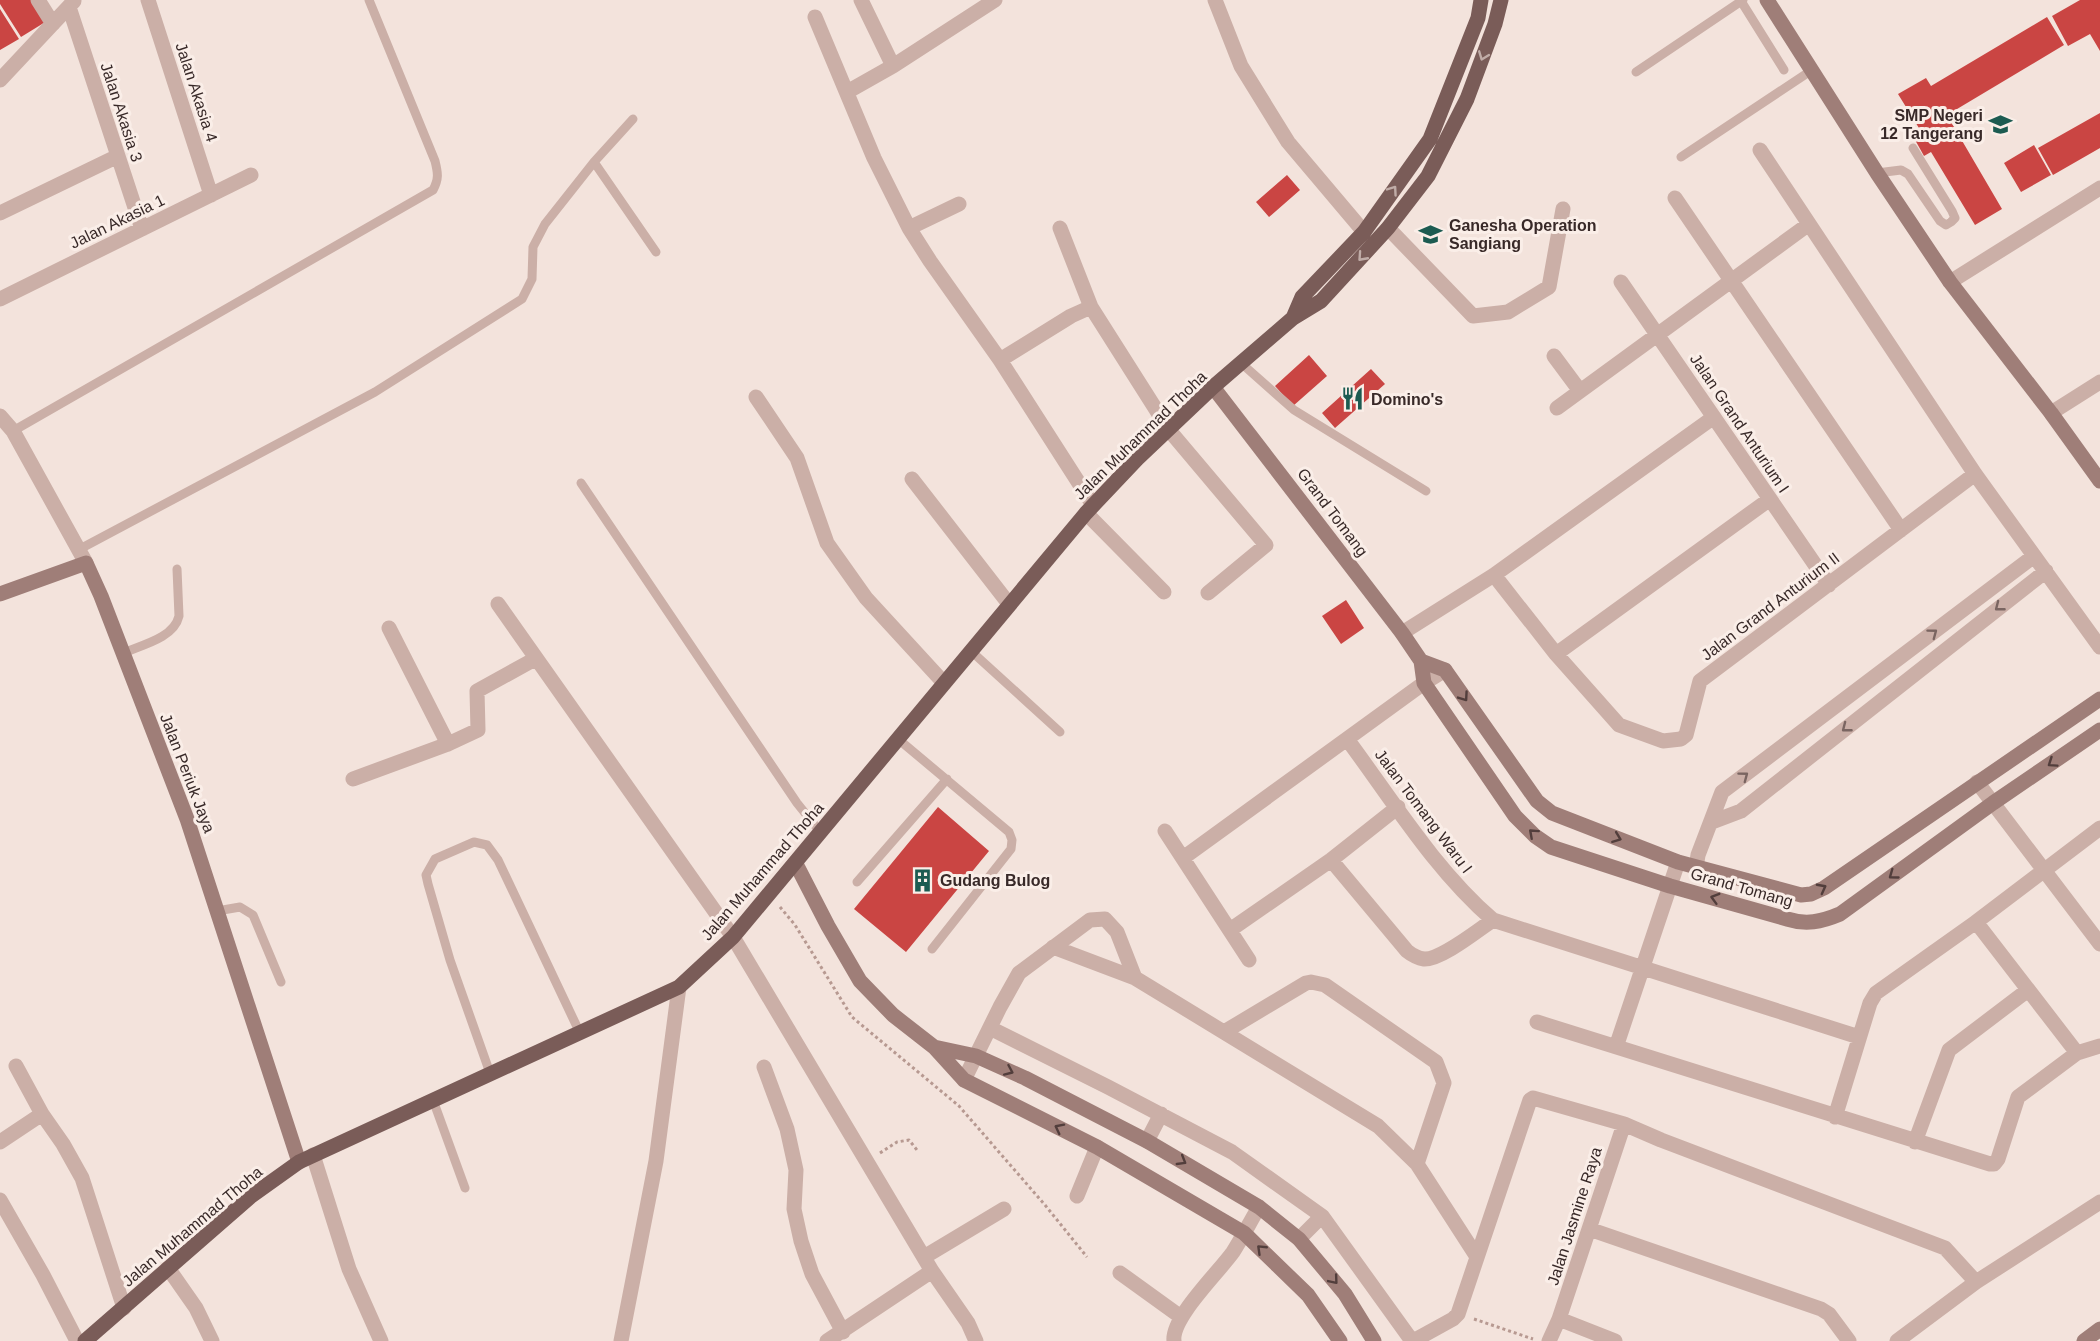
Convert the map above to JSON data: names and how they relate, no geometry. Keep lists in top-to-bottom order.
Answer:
{
  "streets": {
    "main road": ["Jalan Muhammad Thoha"],
    "street": [
      "Jalan Akasia 4",
      "Jalan Akasia 3",
      "Jalan Akasia 1",
      "Jalan Grand Anturium I",
      "Grand Tomang",
      "Jalan Grand Anturium II",
      "Jalan Periuk Jaya",
      "Jalan Tomang Waru I",
      "Jalan Jasmine Raya"
    ]
  },
  "crossings": [
    ["Jalan Akasia 4", "Jalan Akasia 1"],
    ["Jalan Akasia 3", "Jalan Akasia 1"],
    ["Jalan Grand Anturium I", "Jalan Grand Anturium II"],
    ["Jalan Muhammad Thoha", "Grand Tomang"],
    ["Jalan Muhammad Thoha", "Jalan Periuk Jaya"]
  ],
  "places": {
    "school or university": ["SMP Negeri 12 Tangerang", "Ganesha Operation Sangiang"],
    "restaurant": ["Domino's"],
    "building": ["Gudang Bulog"]
  }
}
